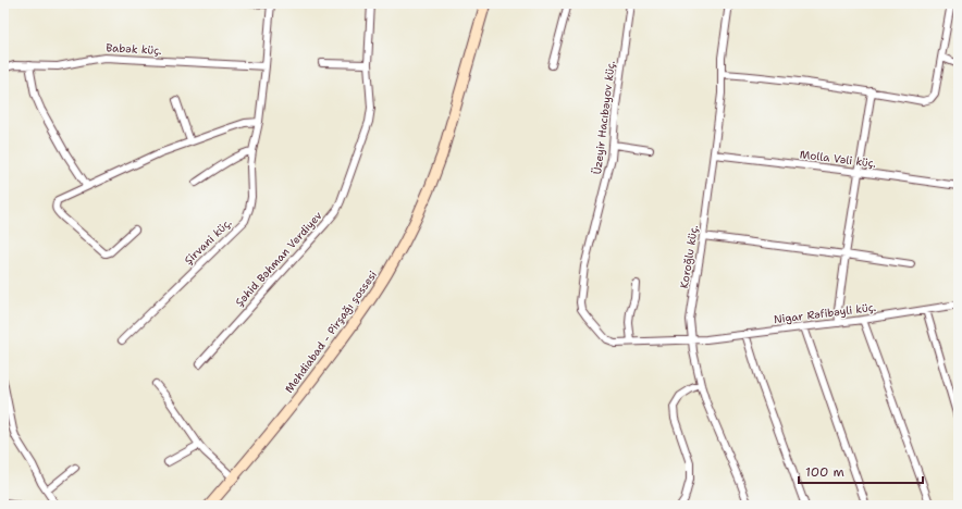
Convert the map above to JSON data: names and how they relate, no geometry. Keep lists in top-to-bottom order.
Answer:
{
  "streets": {
    "main road": ["Mehdiabad - Pirşağı şossesi"],
    "street": [
      "Babək küç.",
      "Üzeyir Hacıbəyov küç.",
      "Molla Vəli küç.",
      "Şirvani küç.",
      "Koroğlu küç.",
      "Şəhid Bəhman Verdiyev",
      "Nigar Rəfibəyli küç."
    ]
  },
  "crossings": [
    ["Babək küç.", "Şirvani küç."],
    ["Üzeyir Hacıbəyov küç.", "Nigar Rəfibəyli küç."],
    ["Molla Vəli küç.", "Koroğlu küç."],
    ["Koroğlu küç.", "Nigar Rəfibəyli küç."]
  ],
  "scale_bar": "100 m"
}
